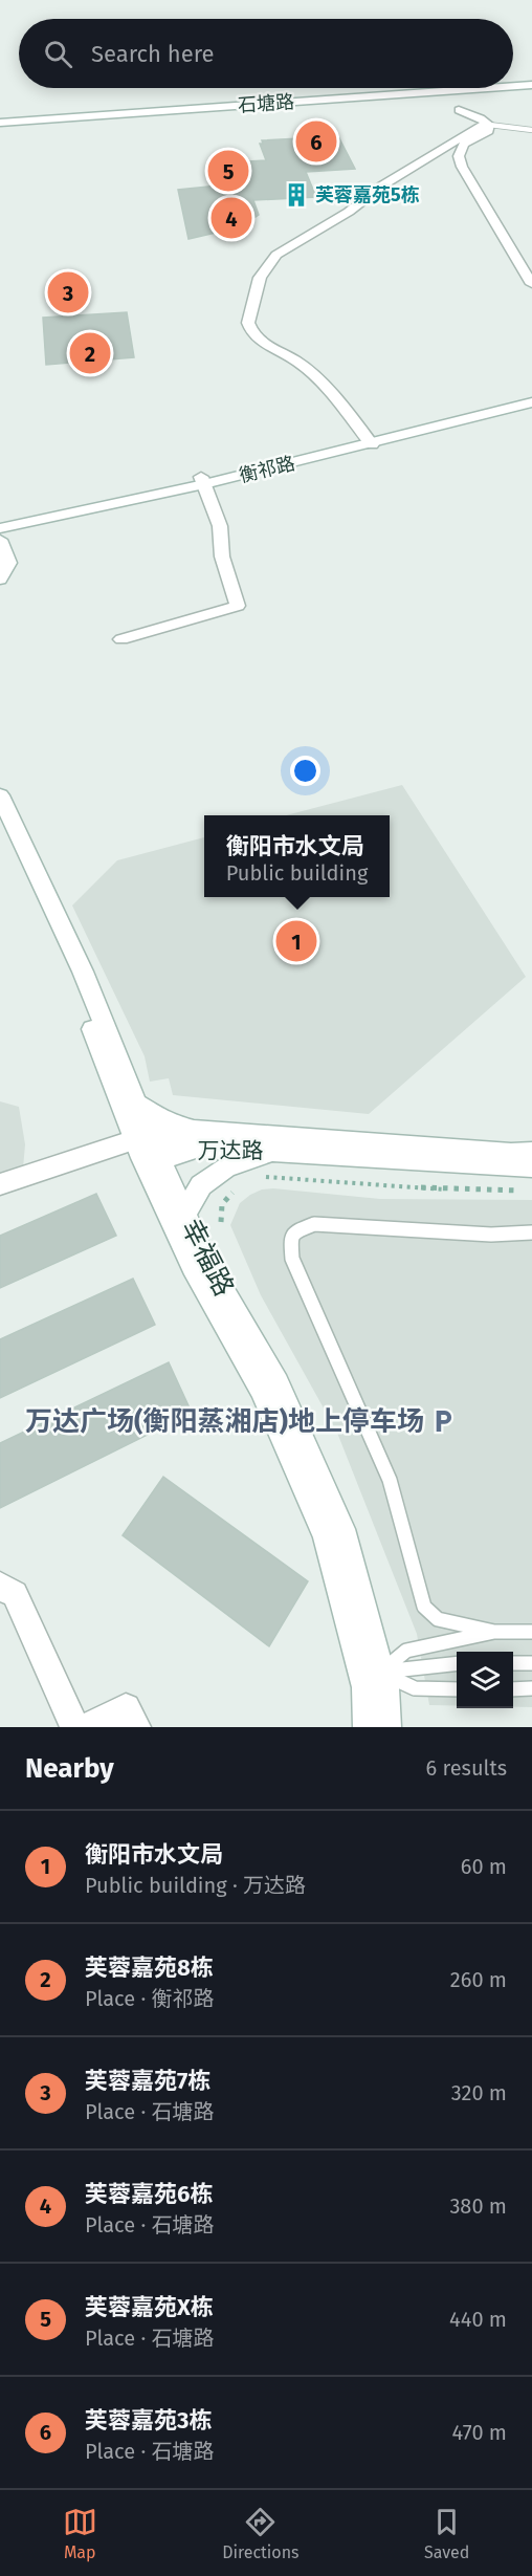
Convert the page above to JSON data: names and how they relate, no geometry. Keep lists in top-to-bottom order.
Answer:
{
  "streets": {
    "street": [
      "石塘路",
      "衡祁路",
      "万达路",
      "幸福路"
    ]
  },
  "crossings": [
    ["万达路", "幸福路"]
  ],
  "places": {
    "building": ["芙蓉嘉苑5栋"],
    "parking": ["万达广场(衡阳蒸湘店)地上停车场"]
  },
  "page": {
    "search": "Search here",
    "pins": [
      "6",
      "5",
      "4",
      "3",
      "2",
      "1"
    ],
    "popup": ["衡阳市水文局", "Public building"],
    "heading": ["Nearby", "6 results"],
    "list": [
      {
        "mark": "1",
        "name": "衡阳市水文局",
        "note": "Public building · 万达路",
        "value": "60 m"
      },
      {
        "mark": "2",
        "name": "芙蓉嘉苑8栋",
        "note": "Place · 衡祁路",
        "value": "260 m"
      },
      {
        "mark": "3",
        "name": "芙蓉嘉苑7栋",
        "note": "Place · 石塘路",
        "value": "320 m"
      },
      {
        "mark": "4",
        "name": "芙蓉嘉苑6栋",
        "note": "Place · 石塘路",
        "value": "380 m"
      },
      {
        "mark": "5",
        "name": "芙蓉嘉苑X栋",
        "note": "Place · 石塘路",
        "value": "440 m"
      },
      {
        "mark": "6",
        "name": "芙蓉嘉苑3栋",
        "note": "Place · 石塘路",
        "value": "470 m"
      }
    ],
    "nav": ["Map", "Directions", "Saved"]
  }
}
